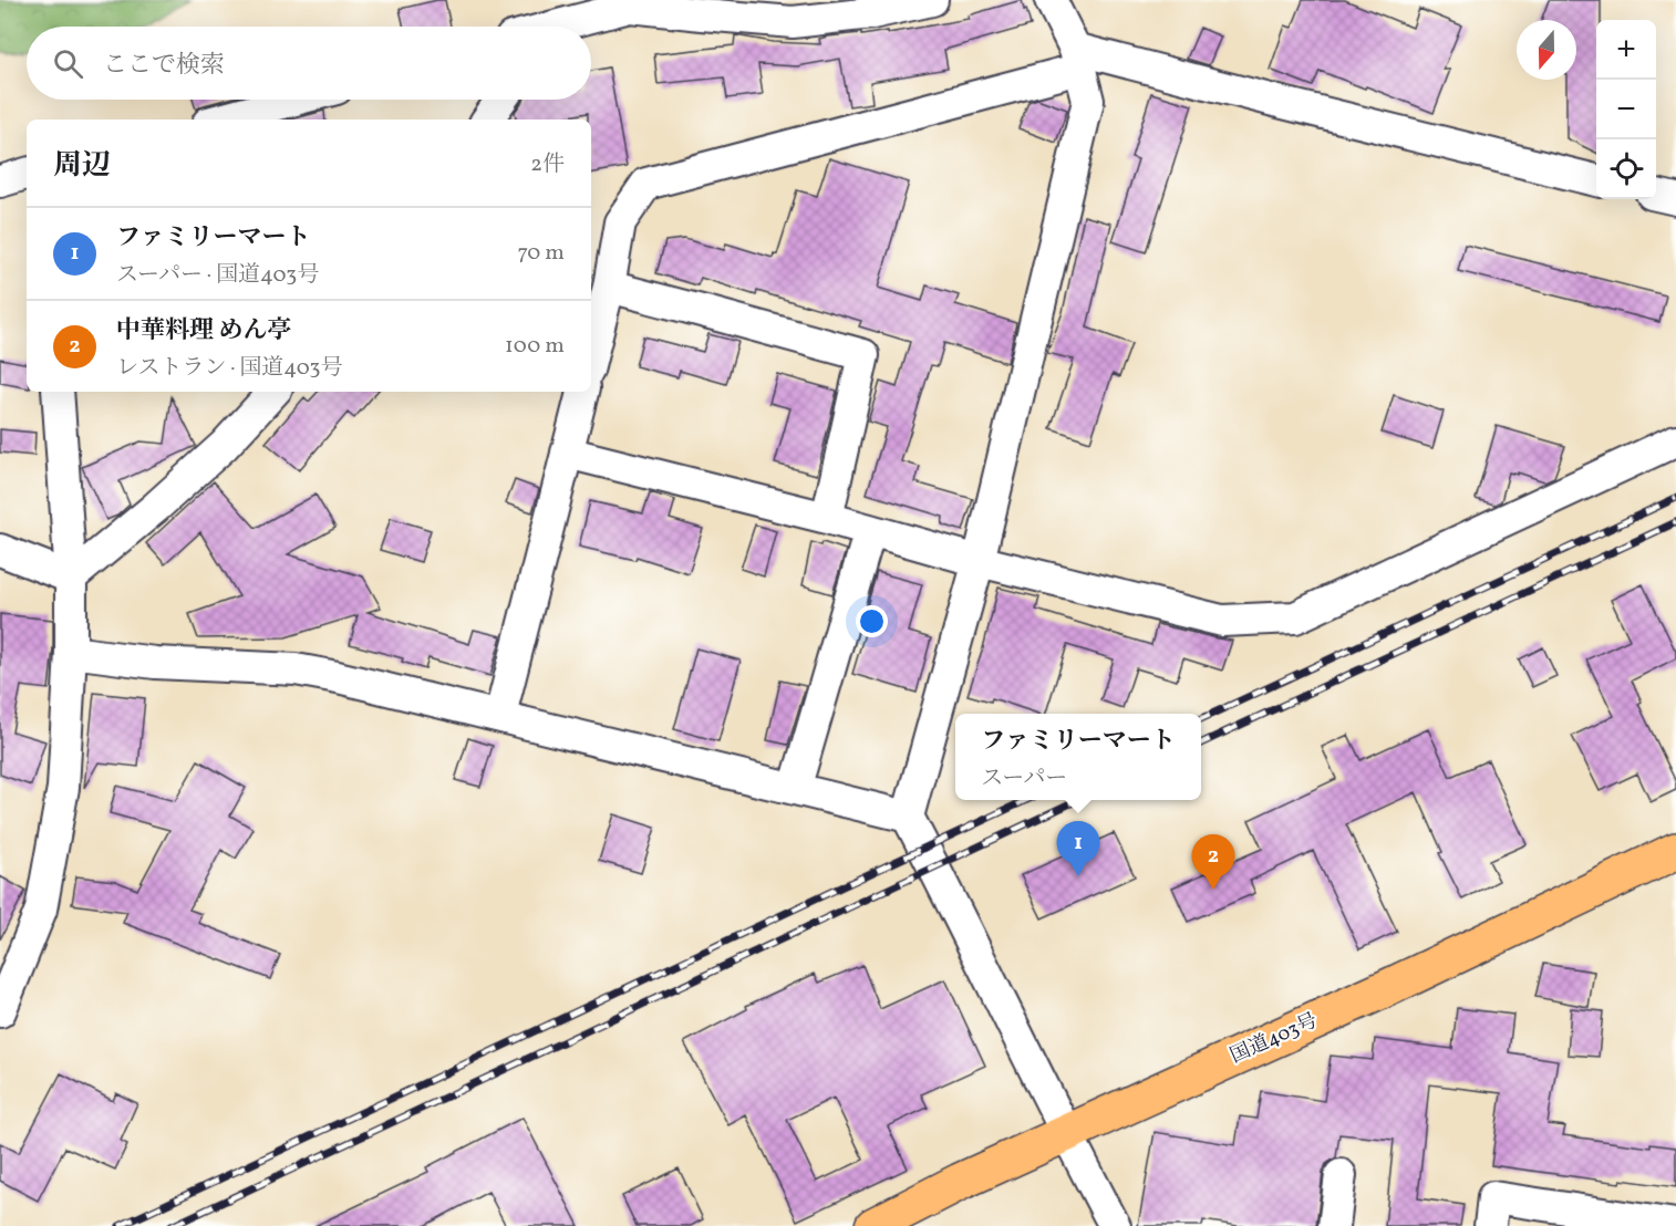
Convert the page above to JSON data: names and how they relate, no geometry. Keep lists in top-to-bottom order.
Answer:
{
  "streets": {
    "highway": ["国道403号"]
  },
  "north": "bottom",
  "page": {
    "map_buttons": ["+", "−"],
    "search": "ここで検索",
    "heading": ["周辺", "2件"],
    "list": [
      {
        "mark": "1",
        "name": "ファミリーマート",
        "note": "スーパー · 国道403号",
        "value": "70 m"
      },
      {
        "mark": "2",
        "name": "中華料理 めん亭",
        "note": "レストラン · 国道403号",
        "value": "100 m"
      }
    ],
    "popup": ["ファミリーマート", "スーパー"],
    "pins": ["1", "2"]
  }
}
